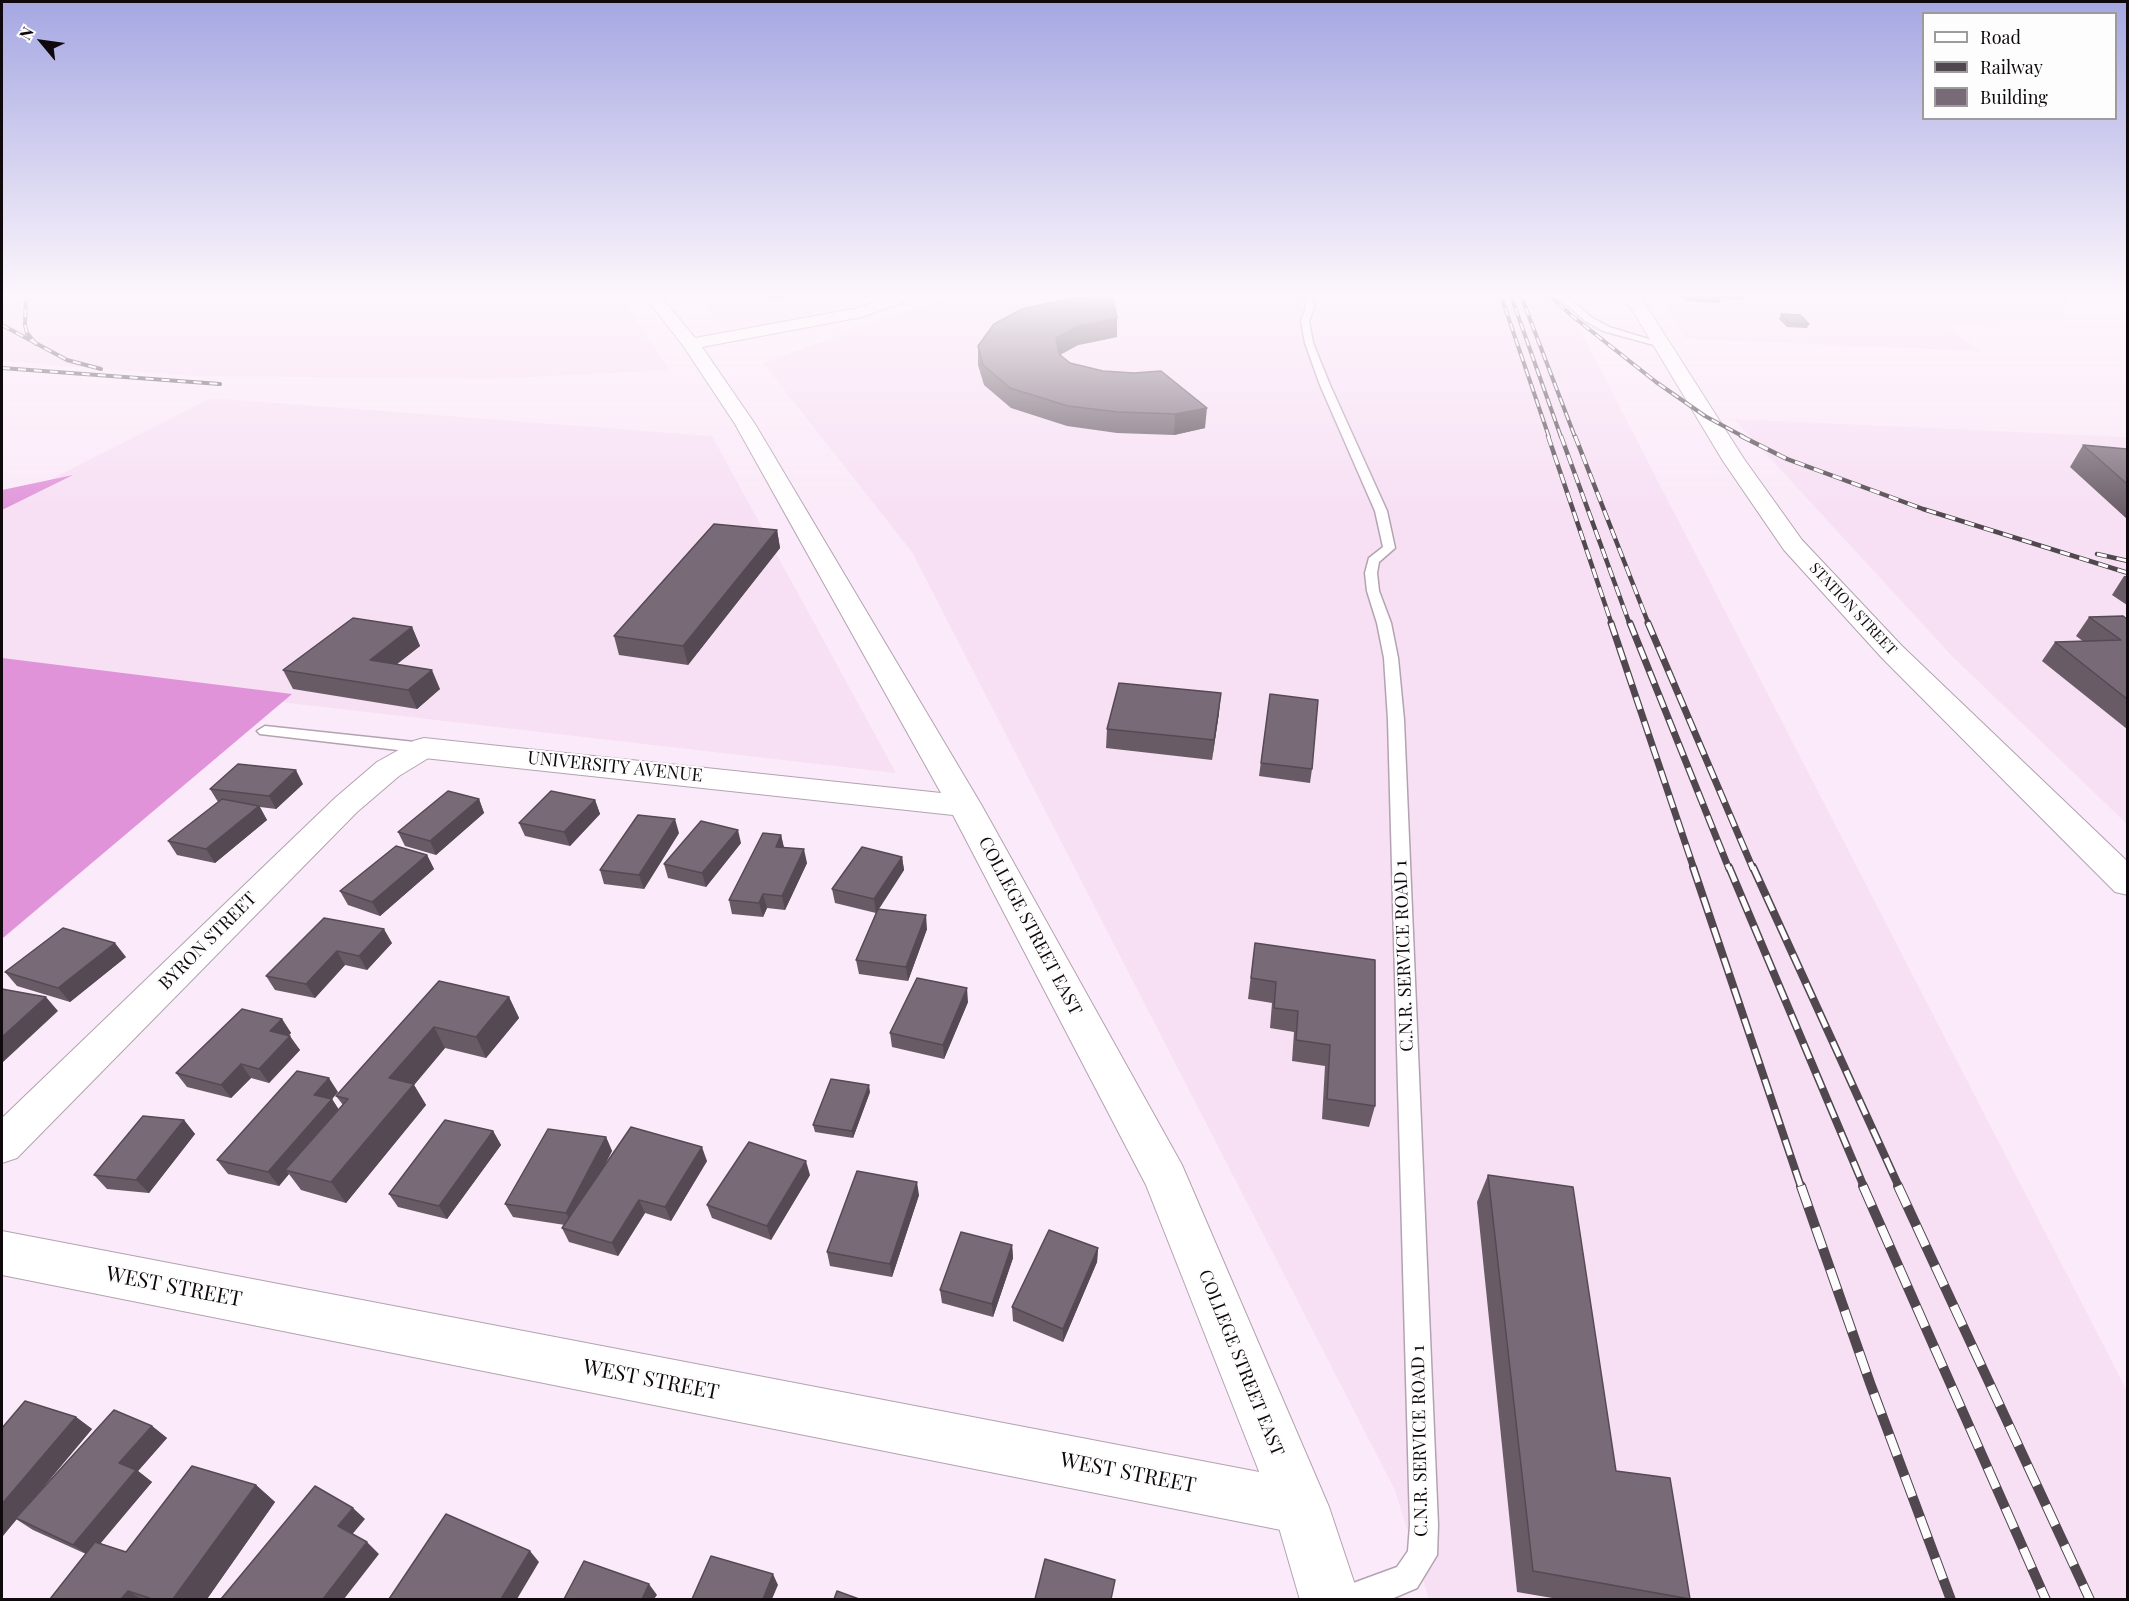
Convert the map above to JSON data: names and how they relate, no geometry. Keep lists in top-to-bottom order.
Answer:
{
  "streets": {
    "street": [
      "STATION STREET",
      "UNIVERSITY AVENUE",
      "COLLEGE STREET EAST",
      "BYRON STREET",
      "WEST STREET"
    ],
    "lane": ["C.N.R. SERVICE ROAD 1"]
  },
  "crossings": [
    ["UNIVERSITY AVENUE", "COLLEGE STREET EAST"],
    ["UNIVERSITY AVENUE", "BYRON STREET"],
    ["COLLEGE STREET EAST", "WEST STREET"]
  ],
  "legend": ["Road", "Railway", "Building"],
  "north": "top left"
}
